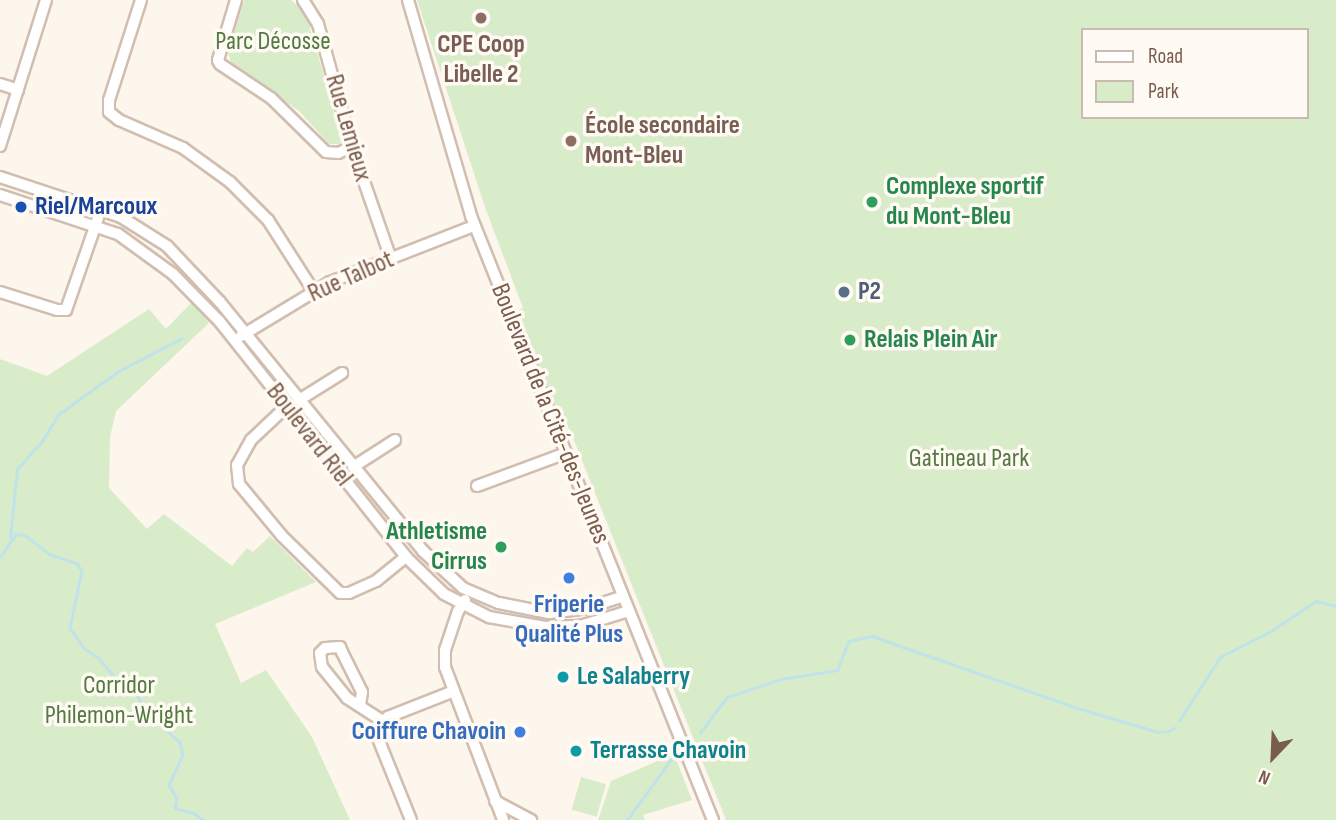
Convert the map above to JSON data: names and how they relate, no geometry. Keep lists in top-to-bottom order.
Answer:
{
  "streets": {
    "street": [
      "Rue Lemieux",
      "Rue Talbot",
      "Boulevard de la Cité-des-Jeunes",
      "Boulevard Riel"
    ]
  },
  "crossings": [
    ["Rue Lemieux", "Rue Talbot"],
    ["Rue Talbot", "Boulevard de la Cité-des-Jeunes"],
    ["Rue Talbot", "Boulevard Riel"],
    ["Boulevard de la Cité-des-Jeunes", "Boulevard Riel"]
  ],
  "parks": ["Parc Décosse", "Gatineau Park", "Corridor Philemon-Wright"],
  "places": [
    "CPE Coop Libelle 2",
    "École secondaire Mont-Bleu",
    "Complexe sportif du Mont-Bleu",
    "Riel/Marcoux",
    "P2",
    "Relais Plein Air",
    "Athletisme Cirrus",
    "Friperie Qualité Plus",
    "Le Salaberry",
    "Coiffure Chavoin",
    "Terrasse Chavoin"
  ],
  "legend": ["Road", "Park"],
  "north": "bottom left"
}
